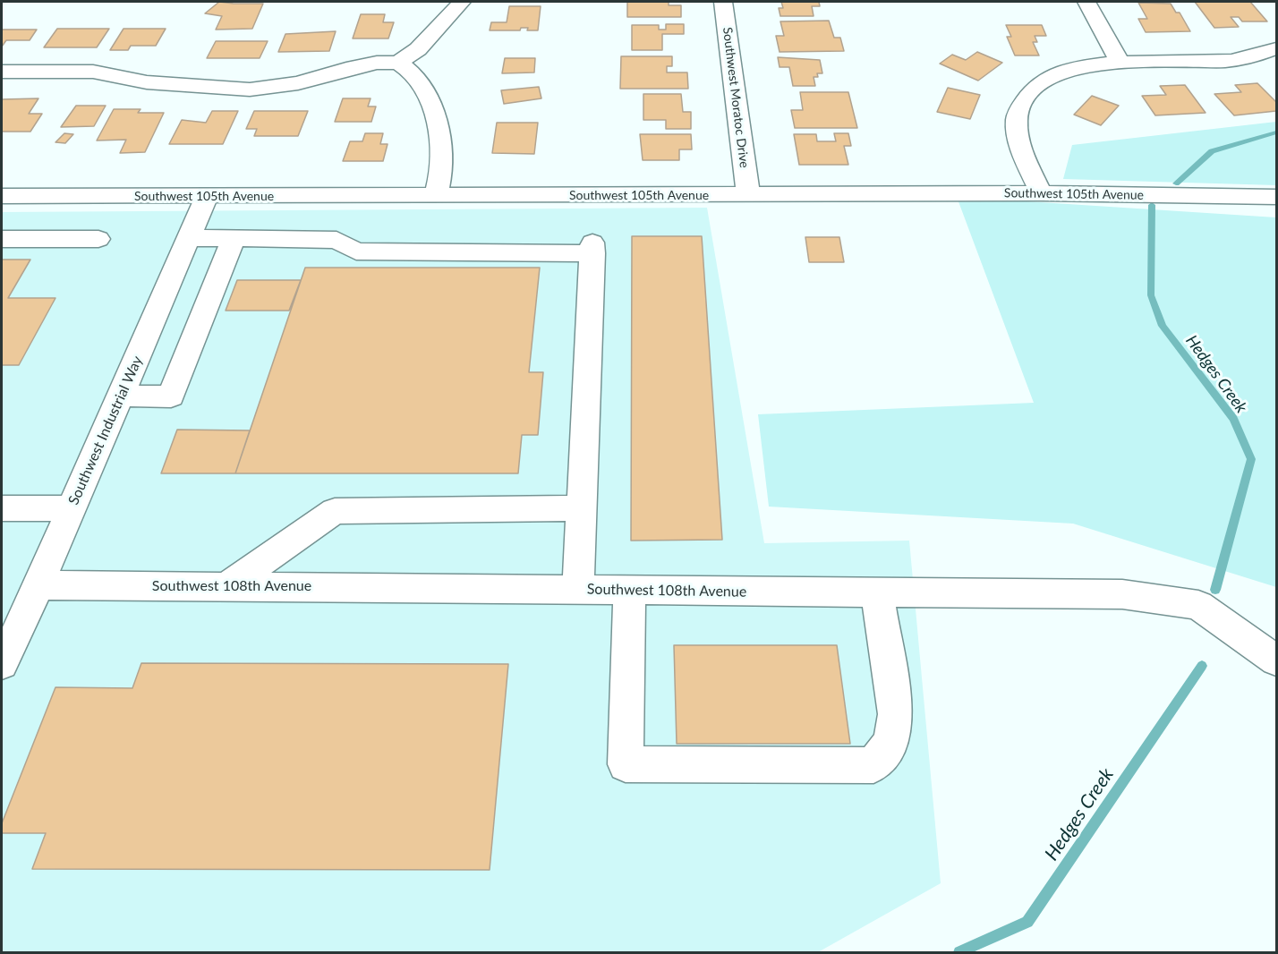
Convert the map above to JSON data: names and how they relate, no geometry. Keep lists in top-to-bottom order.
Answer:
{
  "streets": {
    "street": [
      "Southwest Moratoc Drive",
      "Southwest 105th Avenue",
      "Southwest Industrial Way",
      "Southwest 108th Avenue"
    ]
  },
  "crossings": [
    ["Southwest Moratoc Drive", "Southwest 105th Avenue"],
    ["Southwest 105th Avenue", "Southwest Industrial Way"],
    ["Southwest Industrial Way", "Southwest 108th Avenue"]
  ],
  "water": ["Hedges Creek"]
}
